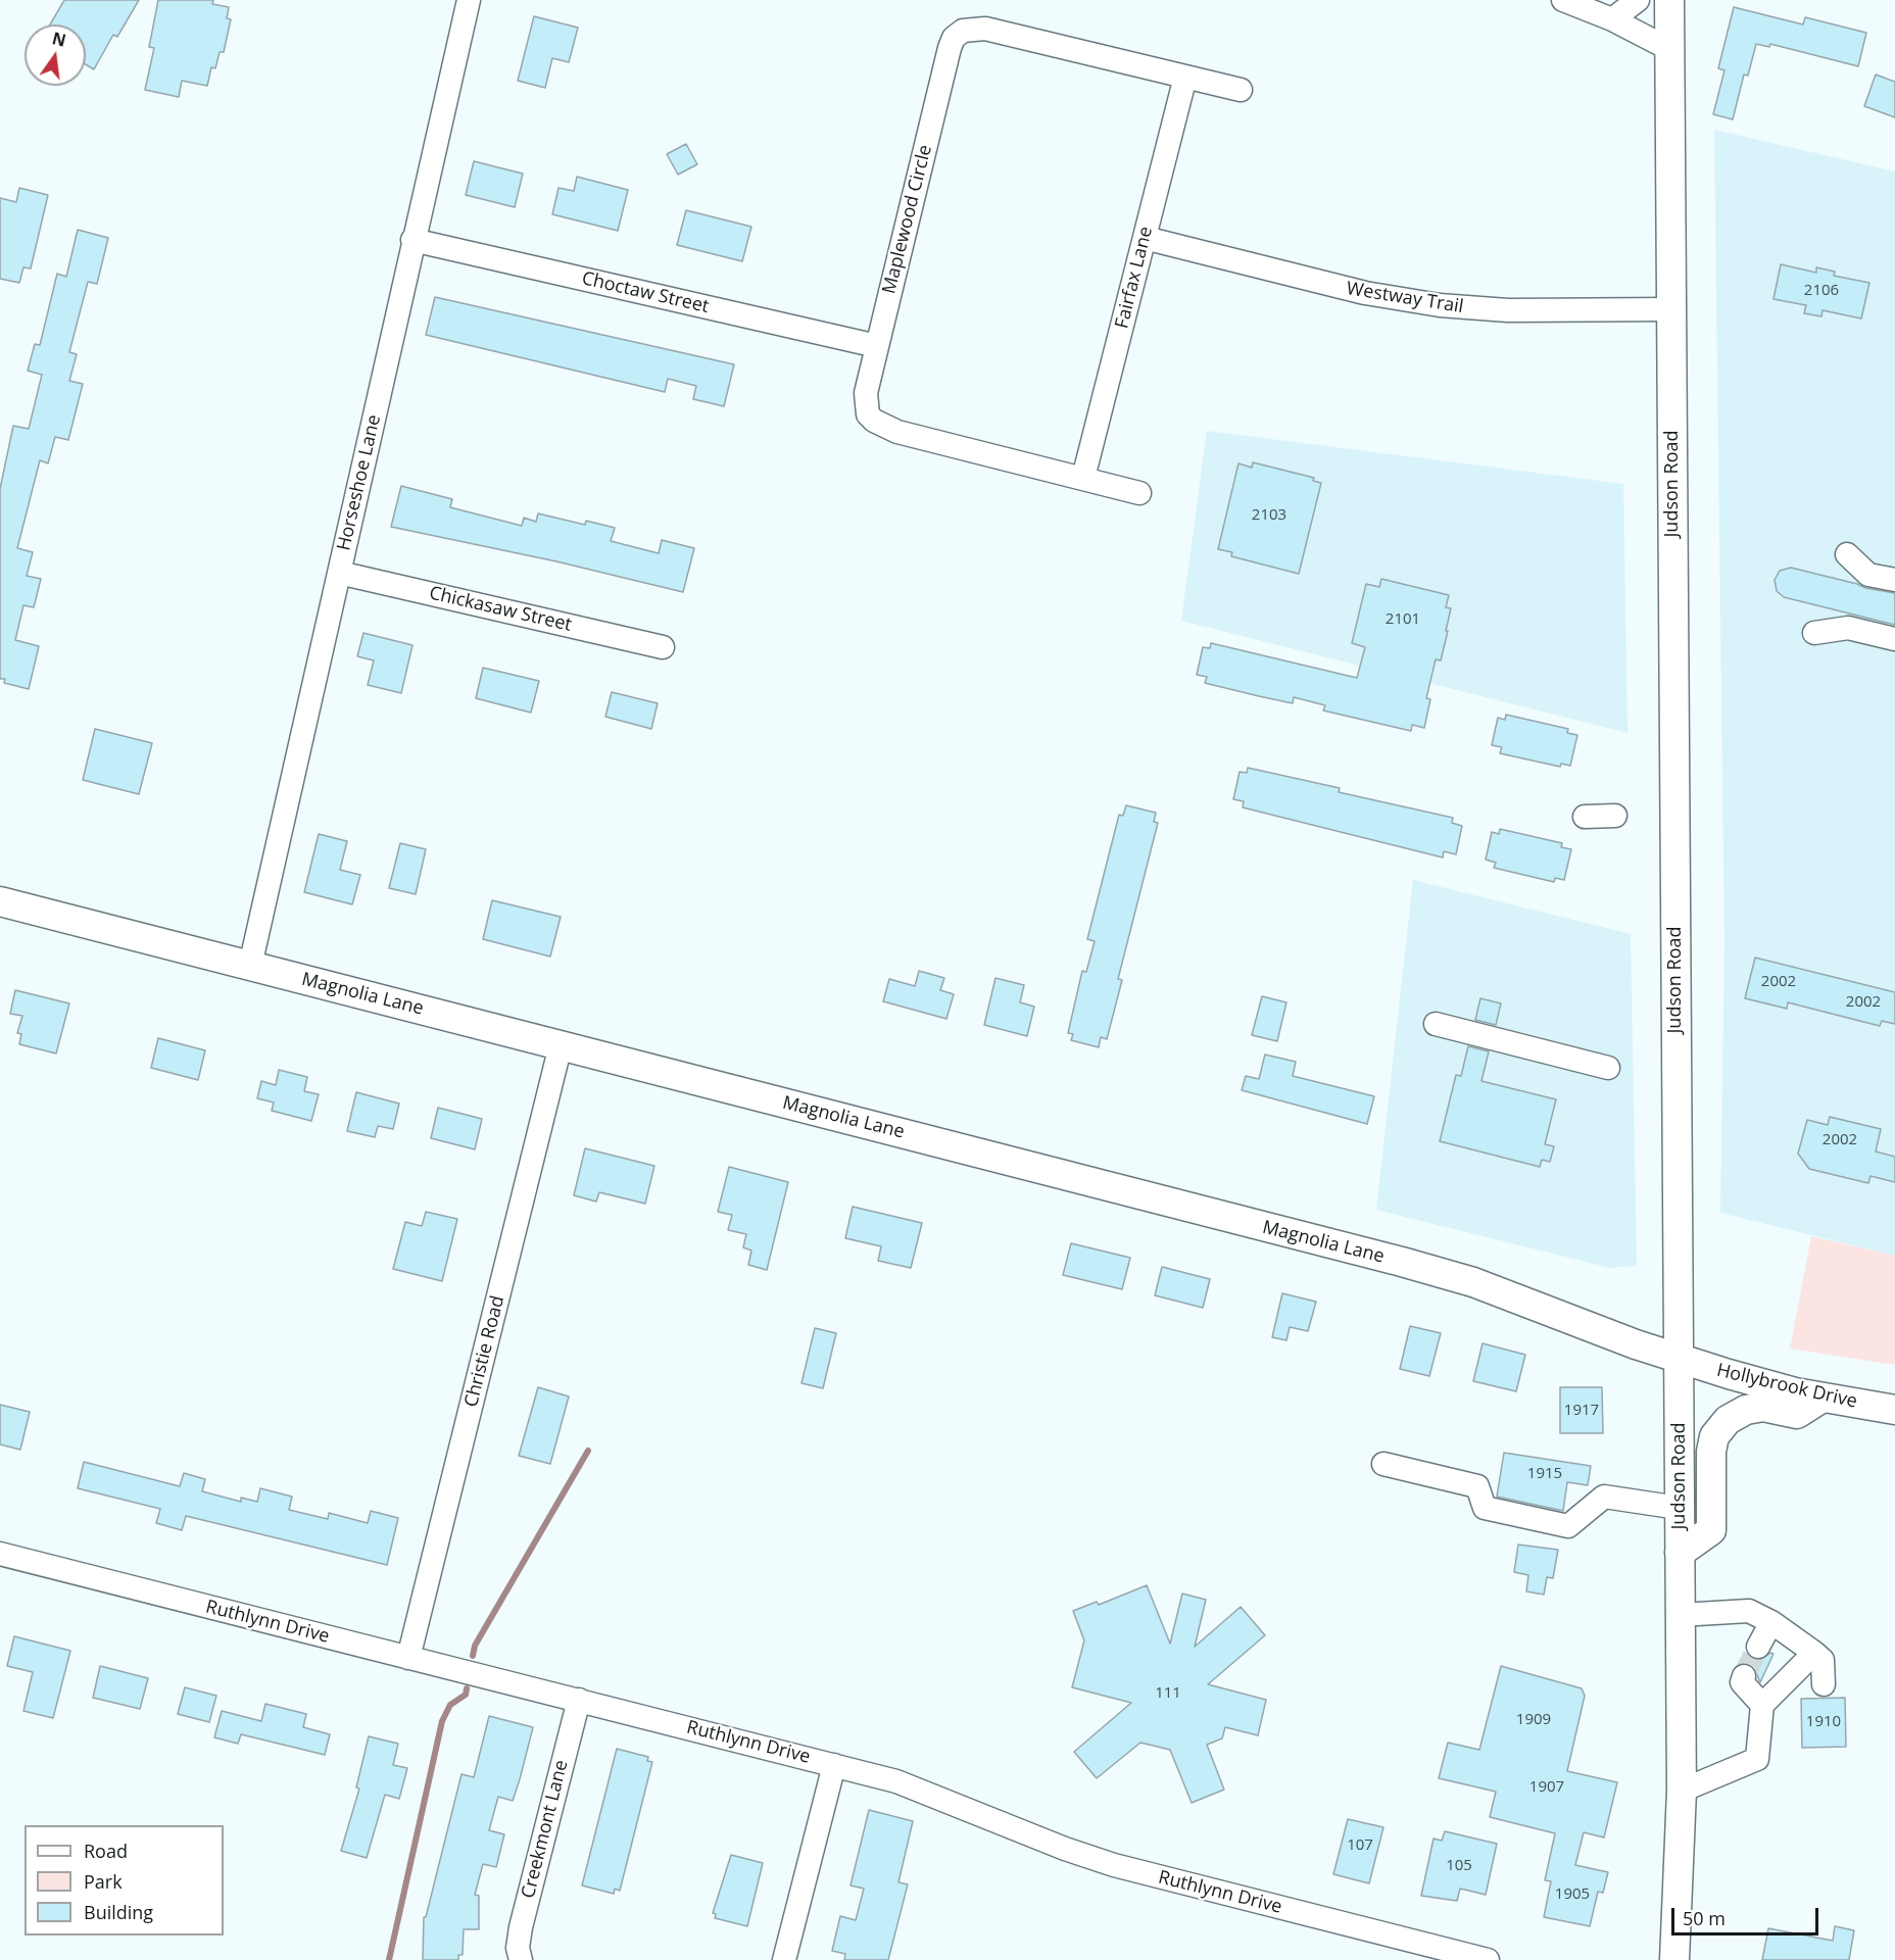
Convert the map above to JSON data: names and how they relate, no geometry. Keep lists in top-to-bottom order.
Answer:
{
  "streets": {
    "main road": ["Judson Road", "Magnolia Lane", "Hollybrook Drive"],
    "street": [
      "Maplewood Circle",
      "Fairfax Lane",
      "Choctaw Street",
      "Westway Trail",
      "Horseshoe Lane",
      "Chickasaw Street",
      "Christie Road",
      "Ruthlynn Drive",
      "Creekmont Lane"
    ]
  },
  "crossings": [
    ["Maplewood Circle", "Fairfax Lane"],
    ["Maplewood Circle", "Choctaw Street"],
    ["Fairfax Lane", "Westway Trail"],
    ["Choctaw Street", "Horseshoe Lane"],
    ["Westway Trail", "Judson Road"],
    ["Horseshoe Lane", "Chickasaw Street"],
    ["Horseshoe Lane", "Magnolia Lane"],
    ["Judson Road", "Magnolia Lane"],
    ["Judson Road", "Hollybrook Drive"],
    ["Magnolia Lane", "Christie Road"],
    ["Magnolia Lane", "Hollybrook Drive"],
    ["Christie Road", "Ruthlynn Drive"],
    ["Ruthlynn Drive", "Creekmont Lane"]
  ],
  "house_numbers": [
    "2106",
    "2103",
    "2101",
    "2002",
    "2002",
    "2002",
    "1917",
    "1915",
    "111",
    "1909",
    "1910",
    "1907",
    "107",
    "105",
    "1905"
  ],
  "legend": ["Road", "Park", "Building"],
  "scale_bar": "50 m",
  "north": "top"
}
